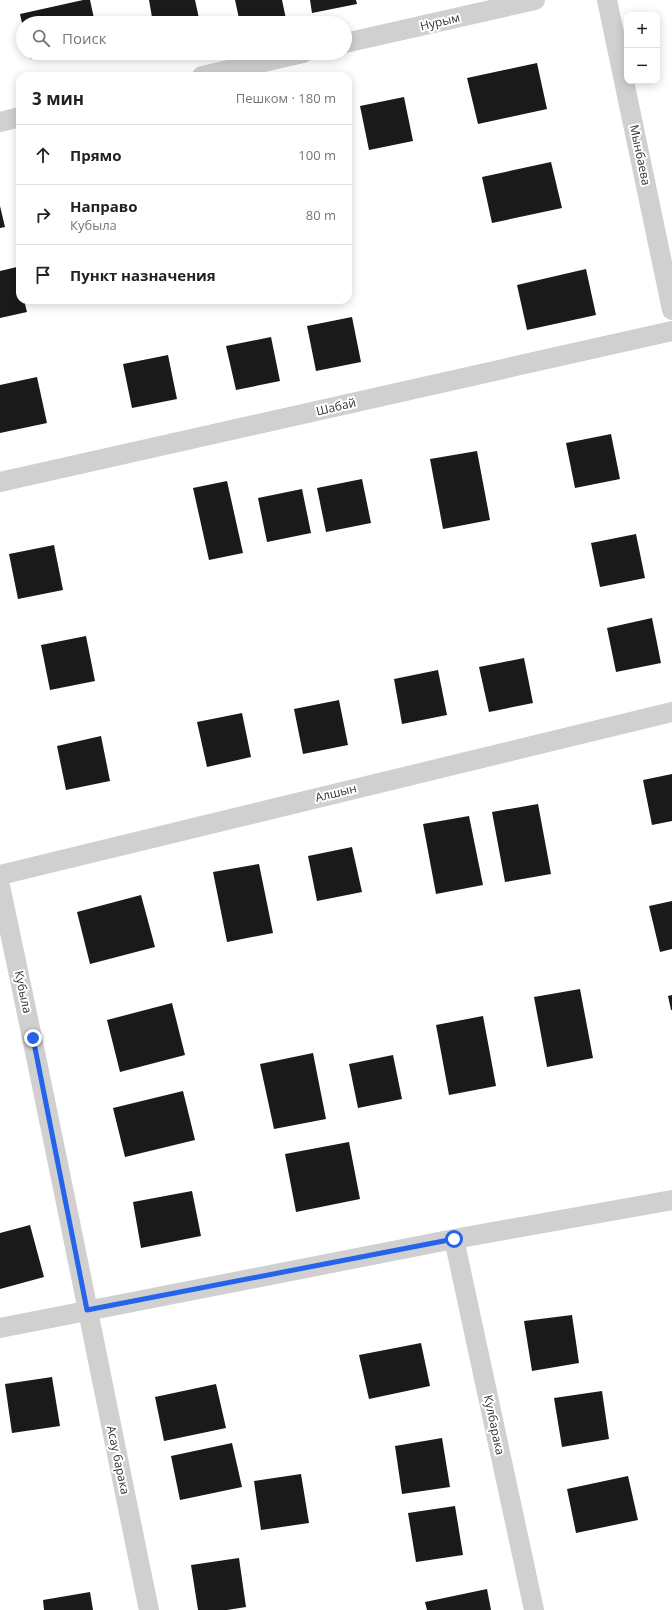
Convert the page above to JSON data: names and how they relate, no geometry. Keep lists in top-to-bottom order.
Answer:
{
  "streets": {
    "street": [
      "Нурым",
      "Мынбаева",
      "Шабай",
      "Алшын",
      "Кубыла",
      "Кулбарака",
      "Асау барака"
    ]
  },
  "crossings": [
    ["Кубыла", "Асау барака"]
  ],
  "page": {
    "map_buttons": ["+", "−"],
    "search": "Поиск",
    "heading": ["3 мин", "Пешком · 180 m"],
    "list": [
      ["Прямо", "100 m"],
      ["Направо", "Кубыла", "80 m"],
      "Пункт назначения"
    ]
  }
}
